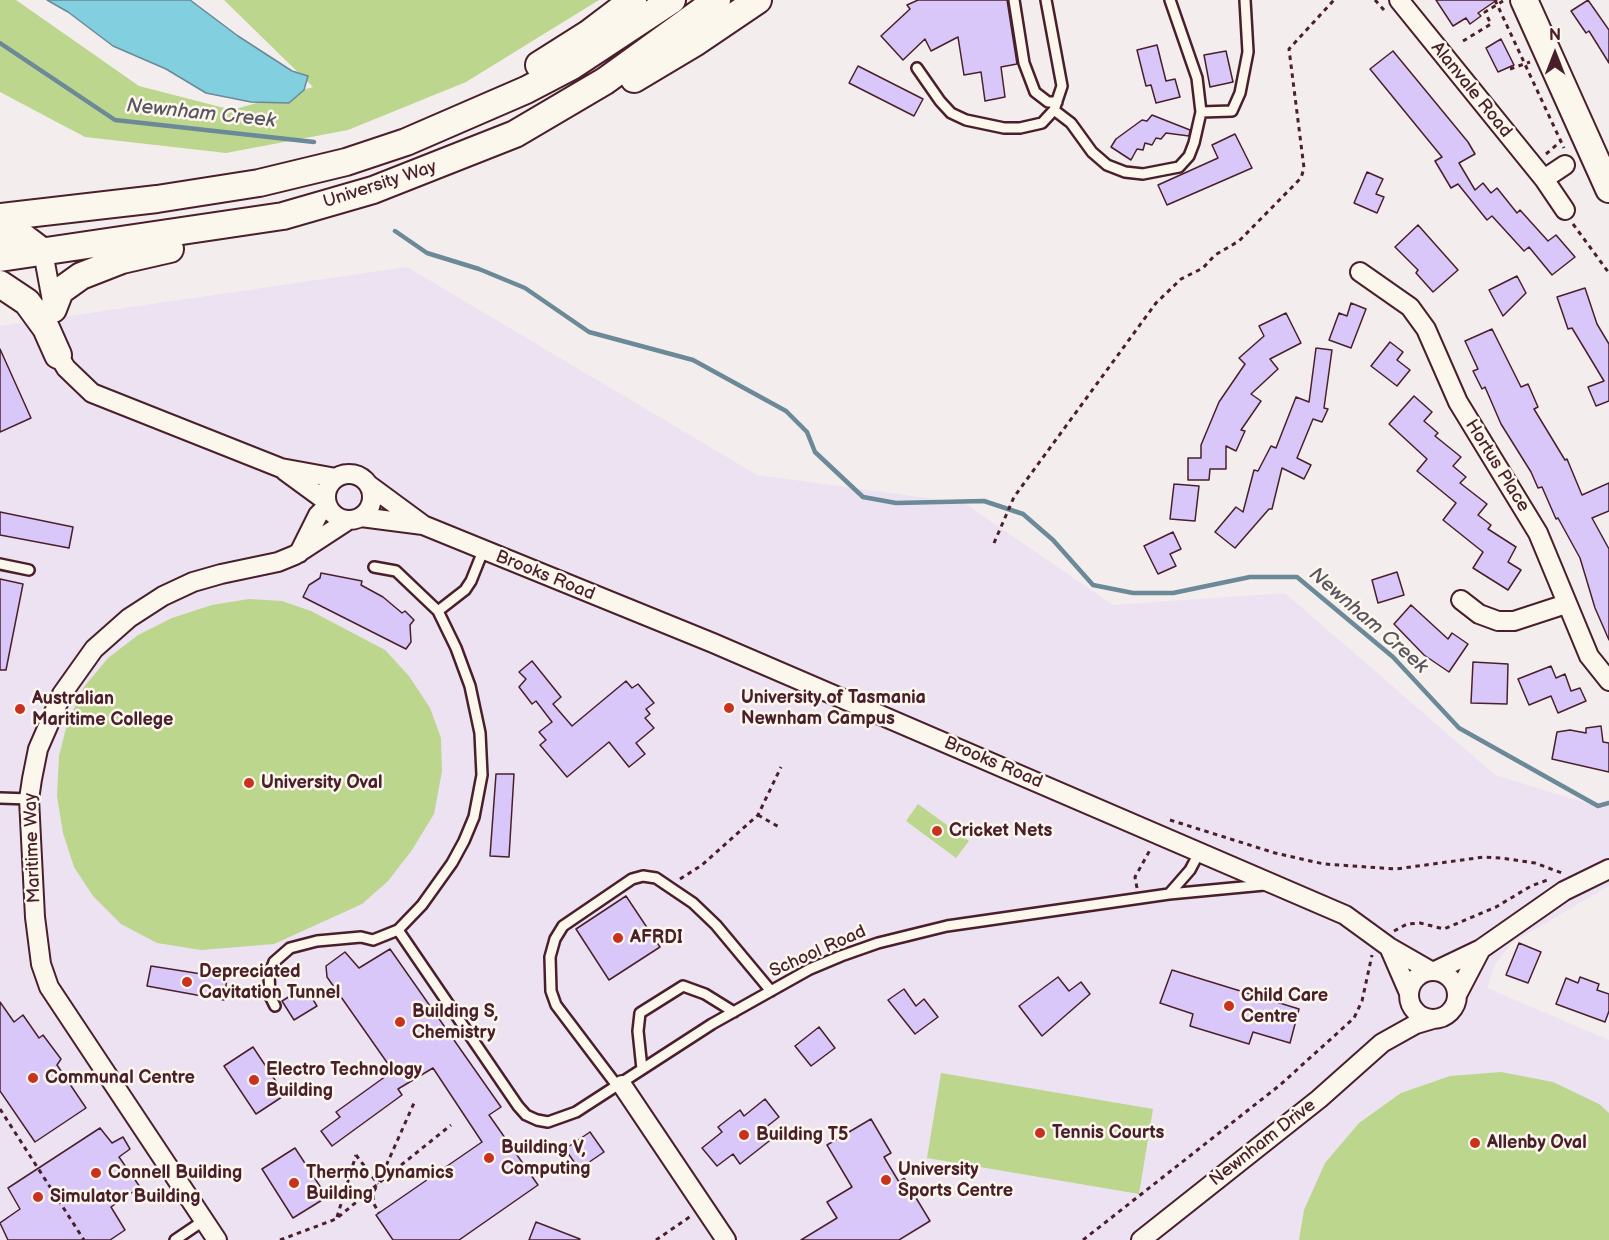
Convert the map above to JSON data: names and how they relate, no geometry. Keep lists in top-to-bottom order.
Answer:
{
  "streets": {
    "main road": ["University Way"],
    "street": [
      "Alanvale Road",
      "Hortus Place",
      "Brooks Road",
      "Maritime Way",
      "Newnham Drive"
    ],
    "lane": ["School Road"]
  },
  "crossings": [
    ["Brooks Road", "Maritime Way"],
    ["Brooks Road", "School Road"],
    ["Brooks Road", "Newnham Drive"]
  ],
  "water": ["Newnham Creek"],
  "places": [
    "University of Tasmania Newnham Campus",
    "Australian Maritime College",
    "University Oval",
    "Cricket Nets",
    "AFRDI",
    "Depreciated Cavitation Tunnel",
    "Child Care Centre",
    "Building S, Chemistry",
    "Communal Centre",
    "Electro Technology Building",
    "Tennis Courts",
    "Building T5",
    "Allenby Oval",
    "Building V, Computing",
    "Connell Building",
    "University Sports Centre",
    "Thermo Dynamics Building",
    "Simulator Building"
  ],
  "north": "top"
}
